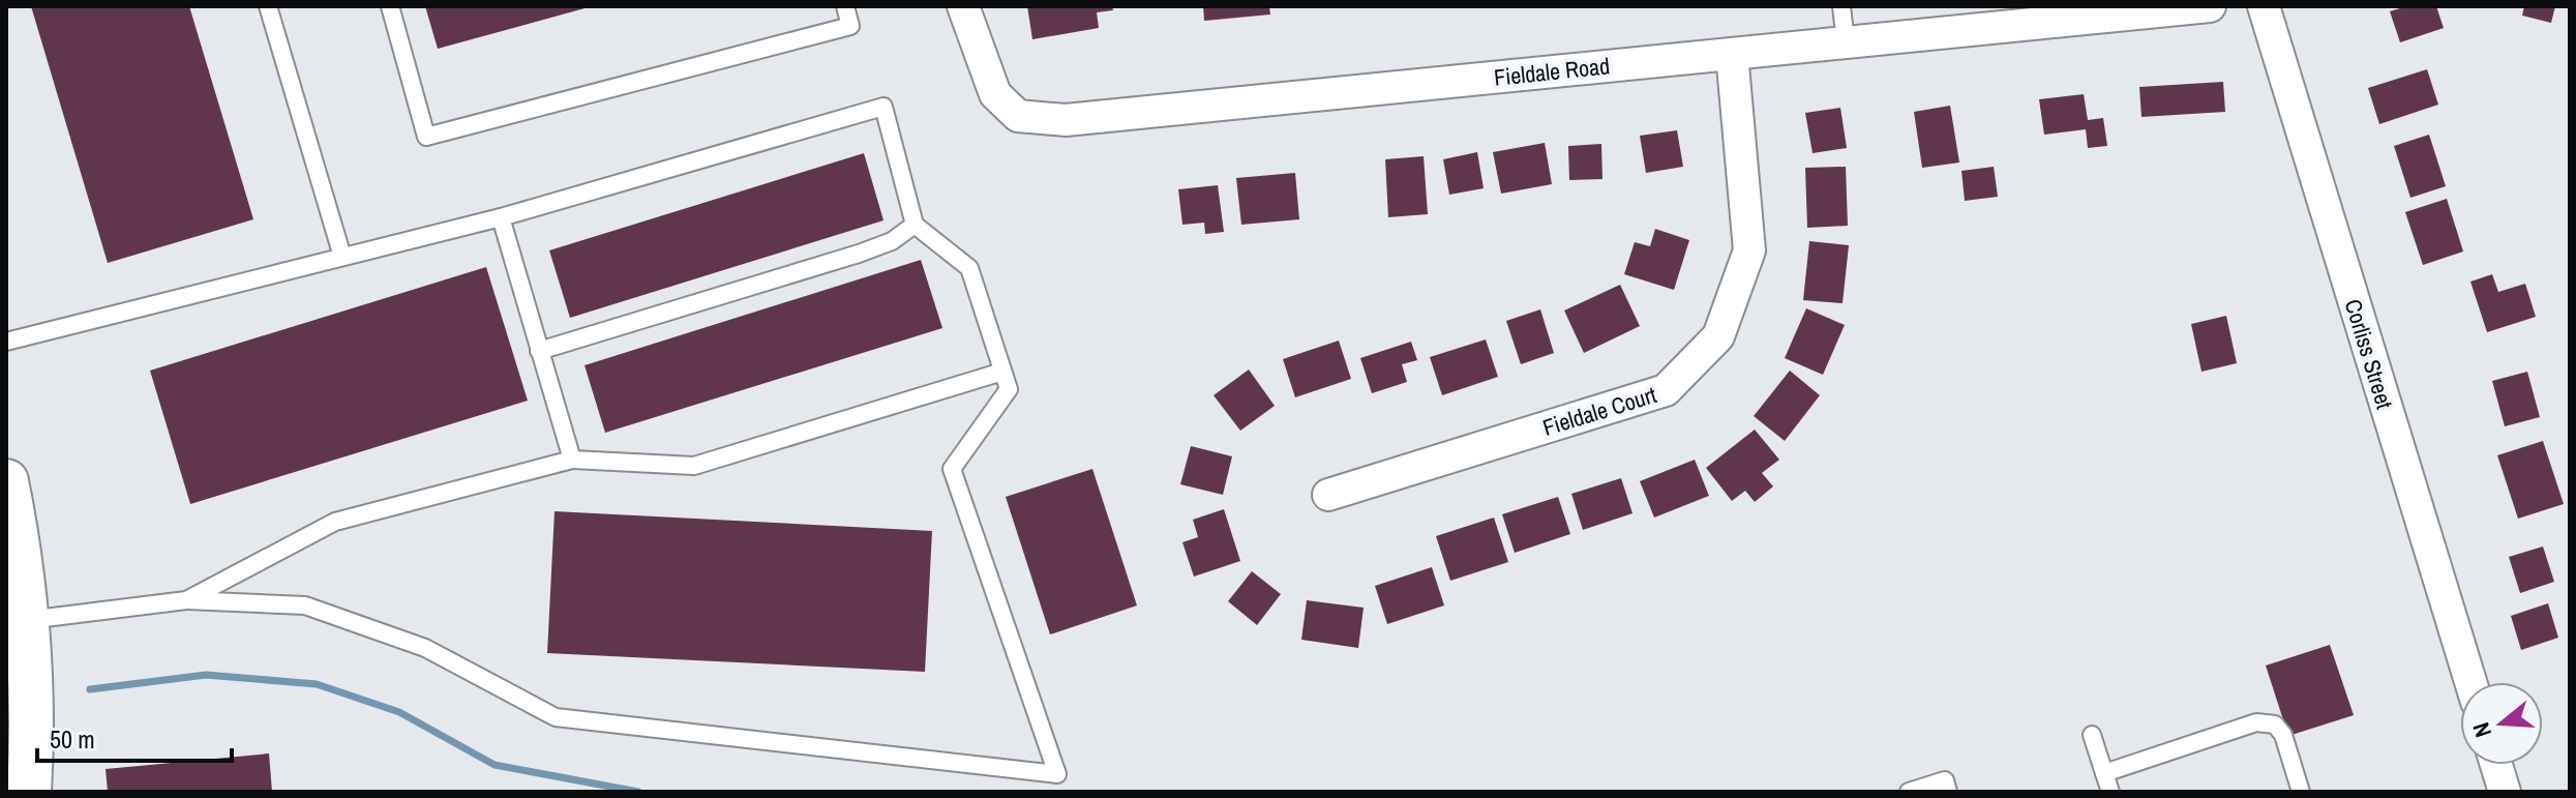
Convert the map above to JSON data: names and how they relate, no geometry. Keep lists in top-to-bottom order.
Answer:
{
  "streets": {
    "street": ["Fieldale Road", "Corliss Street", "Fieldale Court"]
  },
  "crossings": [
    ["Fieldale Road", "Fieldale Court"]
  ],
  "scale_bar": "50 m",
  "north": "left"
}
